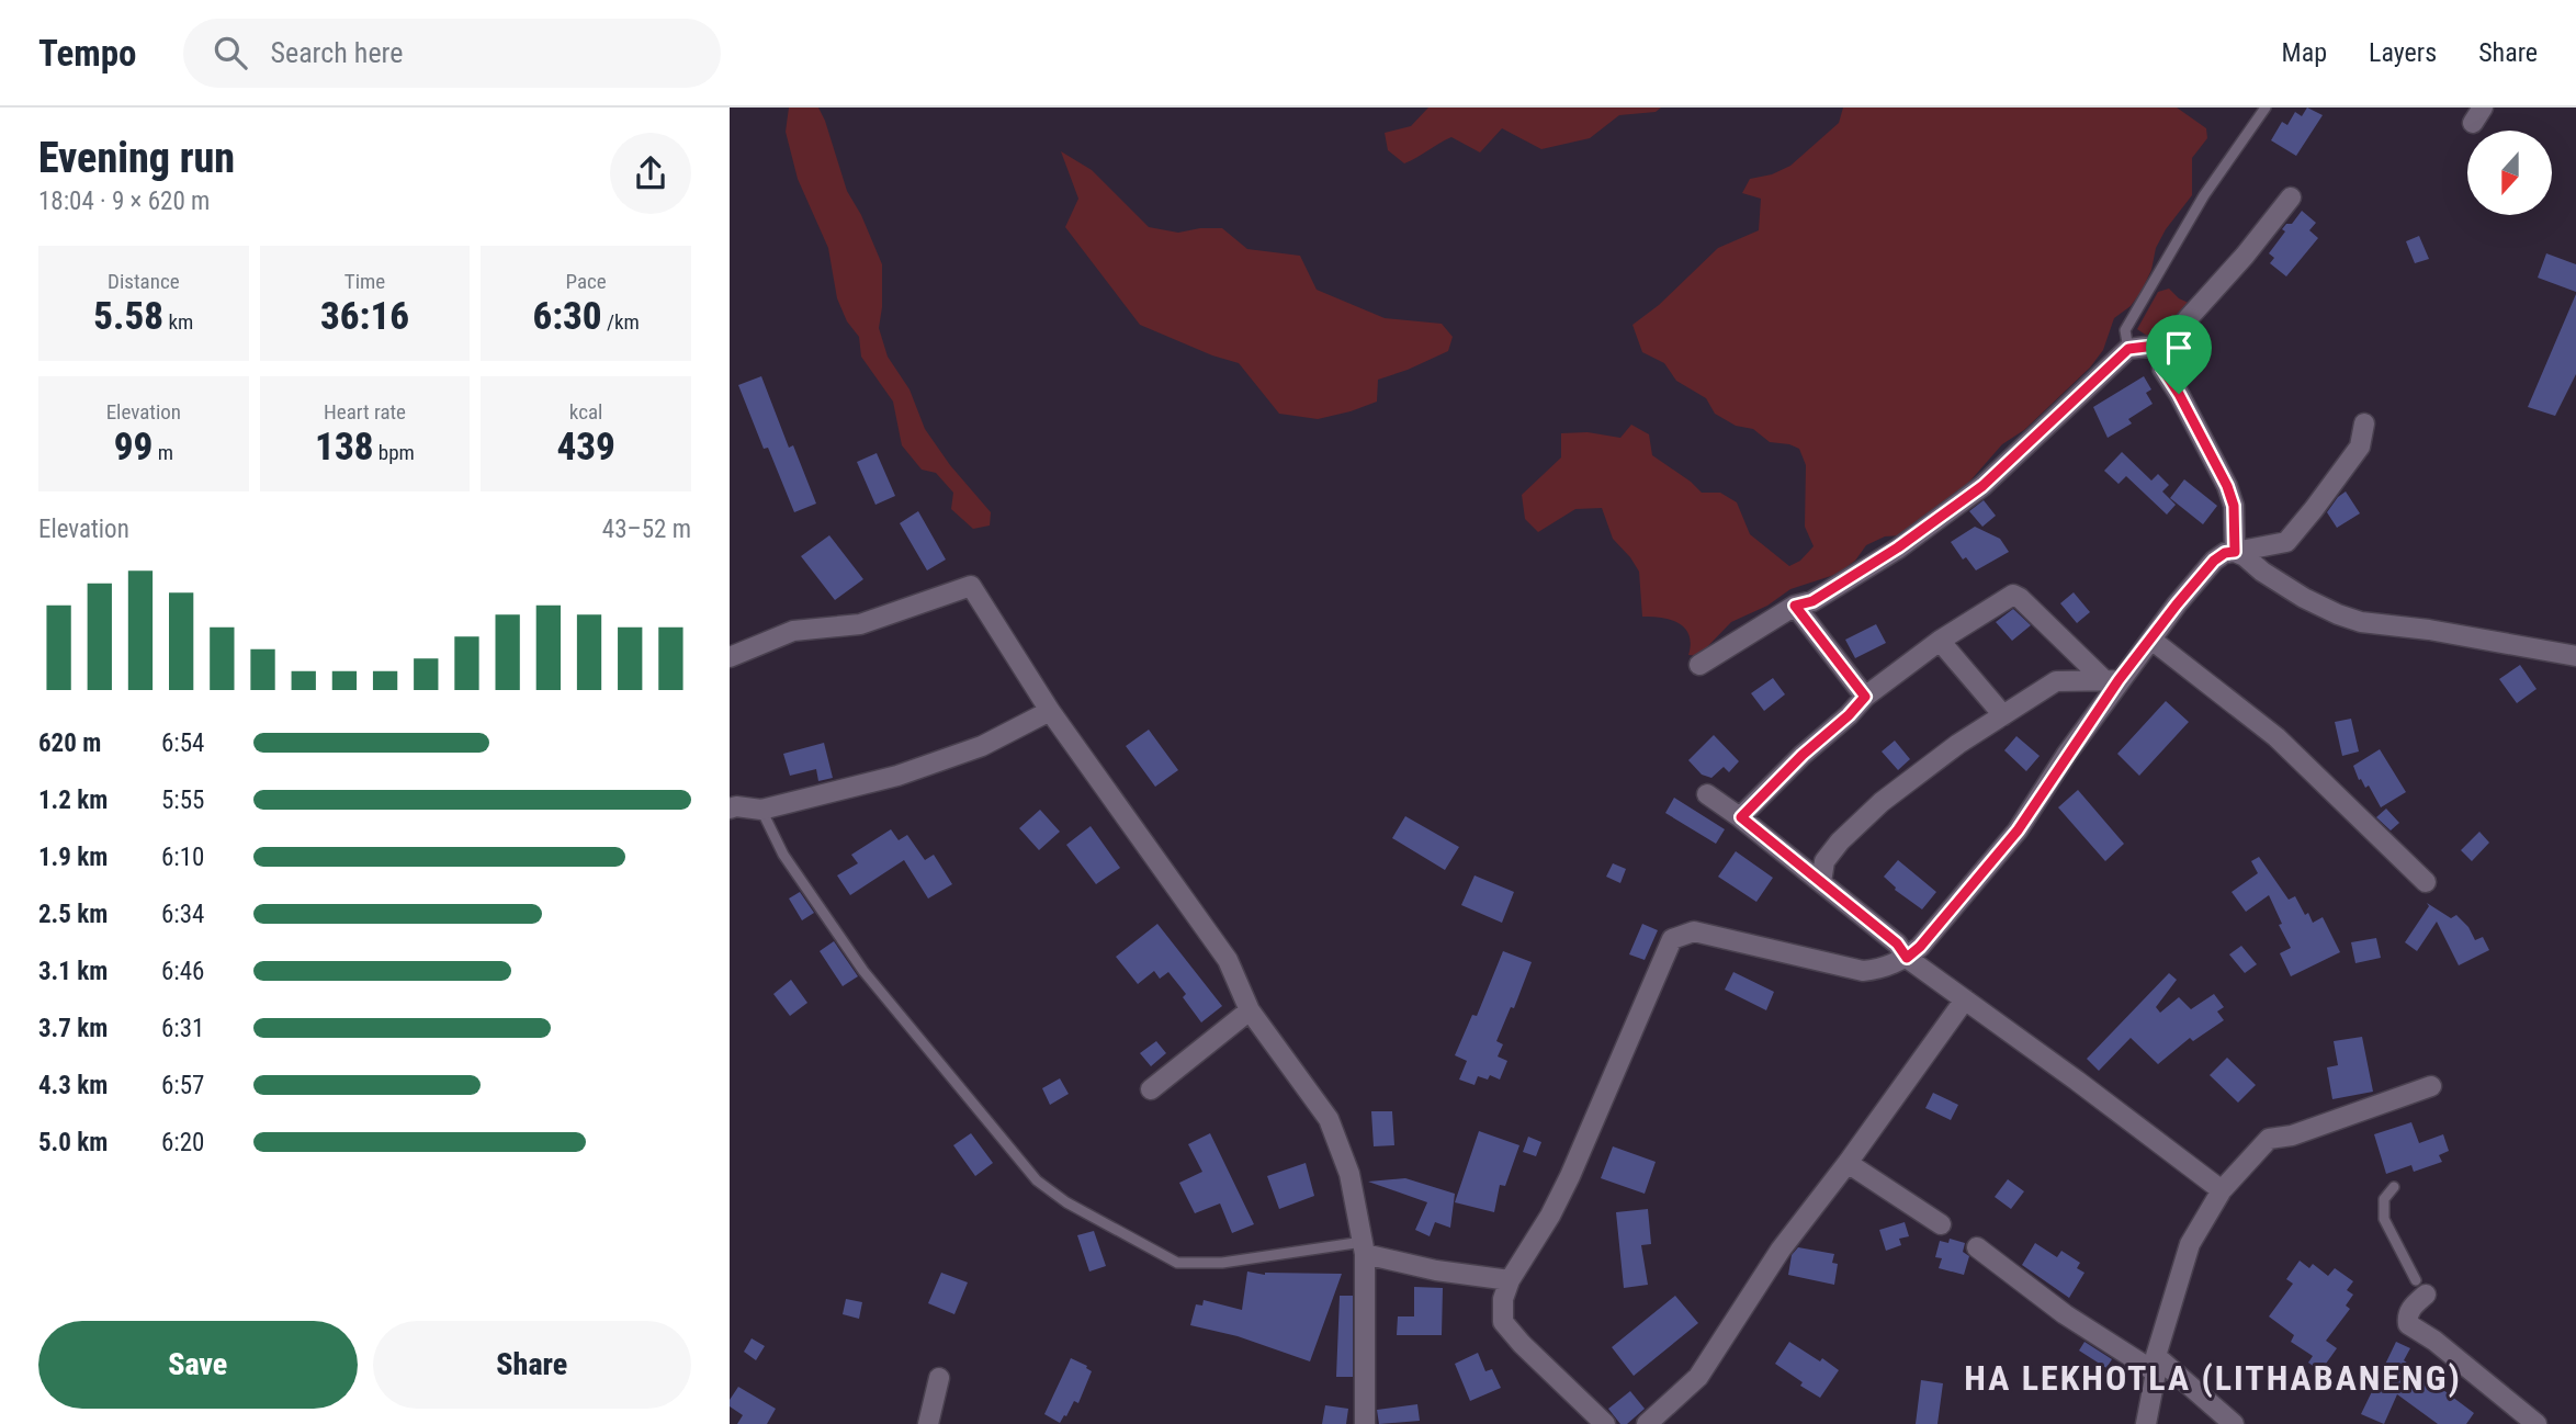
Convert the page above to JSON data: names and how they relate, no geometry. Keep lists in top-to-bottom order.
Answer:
{
  "districts": ["HA LEKHOTLA (LITHABANENG)"],
  "north": "bottom",
  "page": {
    "header": "Tempo",
    "search": "Search here",
    "nav": ["Map", "Layers", "Share"],
    "heading": ["Evening run", "18:04 · 9 × 620 m"],
    "stats": [
      ["Distance", "5.58 km"],
      ["Time", "36:16"],
      ["Pace", "6:30 /km"],
      ["Elevation", "99 m"],
      ["Heart rate", "138 bpm"],
      ["kcal", "439"]
    ],
    "chart": ["Elevation", "43–52 m"],
    "list": [
      {
        "name": "620 m",
        "note": "6:54"
      },
      {
        "name": "1.2 km",
        "note": "5:55"
      },
      {
        "name": "1.9 km",
        "note": "6:10"
      },
      {
        "name": "2.5 km",
        "note": "6:34"
      },
      {
        "name": "3.1 km",
        "note": "6:46"
      },
      {
        "name": "3.7 km",
        "note": "6:31"
      },
      {
        "name": "4.3 km",
        "note": "6:57"
      },
      {
        "name": "5.0 km",
        "note": "6:20"
      }
    ],
    "buttons": ["Save", "Share"]
  }
}
